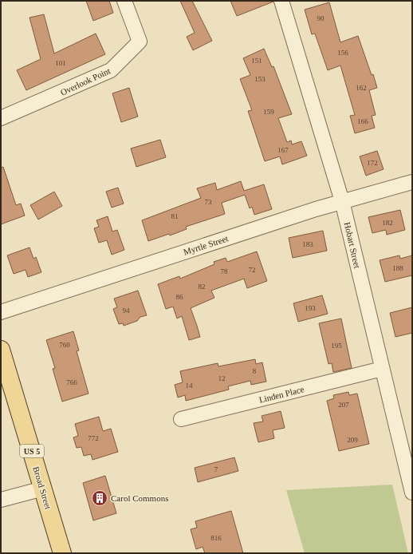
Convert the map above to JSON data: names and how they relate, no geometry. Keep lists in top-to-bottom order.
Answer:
{
  "streets": {
    "main road": ["US 5", "Broad Street"],
    "street": [
      "Overlook Point",
      "Myrtle Street",
      "Hobart Street",
      "Linden Place"
    ]
  },
  "crossings": [
    ["Myrtle Street", "Hobart Street"],
    ["Hobart Street", "Linden Place"]
  ],
  "places": {
    "building": ["Carol Commons"]
  },
  "house_numbers": [
    "90",
    "156",
    "151",
    "101",
    "153",
    "162",
    "159",
    "166",
    "167",
    "172",
    "73",
    "81",
    "182",
    "183",
    "188",
    "72",
    "78",
    "82",
    "86",
    "193",
    "94",
    "760",
    "195",
    "8",
    "12",
    "766",
    "14",
    "207",
    "772",
    "209",
    "7",
    "816"
  ]
}
